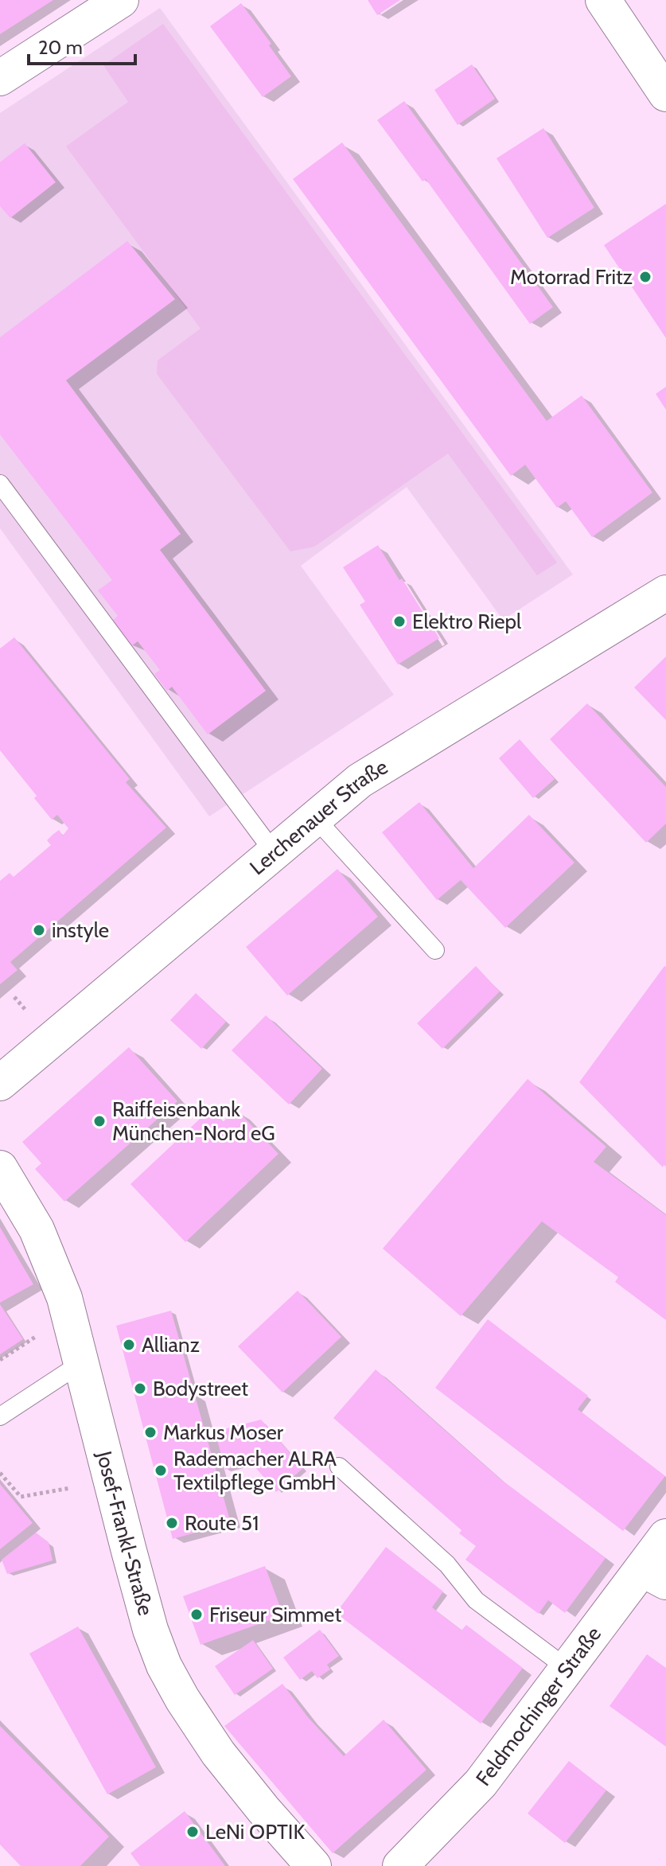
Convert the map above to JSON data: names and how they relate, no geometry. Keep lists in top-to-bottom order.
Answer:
{
  "streets": {
    "main road": ["Lerchenauer Straße", "Josef-Frankl-Straße", "Feldmochinger Straße"]
  },
  "places": [
    "Motorrad Fritz",
    "Elektro Riepl",
    "instyle",
    "Raiffeisenbank München-Nord eG",
    "Allianz",
    "Bodystreet",
    "Markus Moser",
    "Rademacher ALRA Textilpflege GmbH",
    "Route 51",
    "Friseur Simmet",
    "LeNi OPTIK"
  ],
  "scale_bar": "20 m"
}
